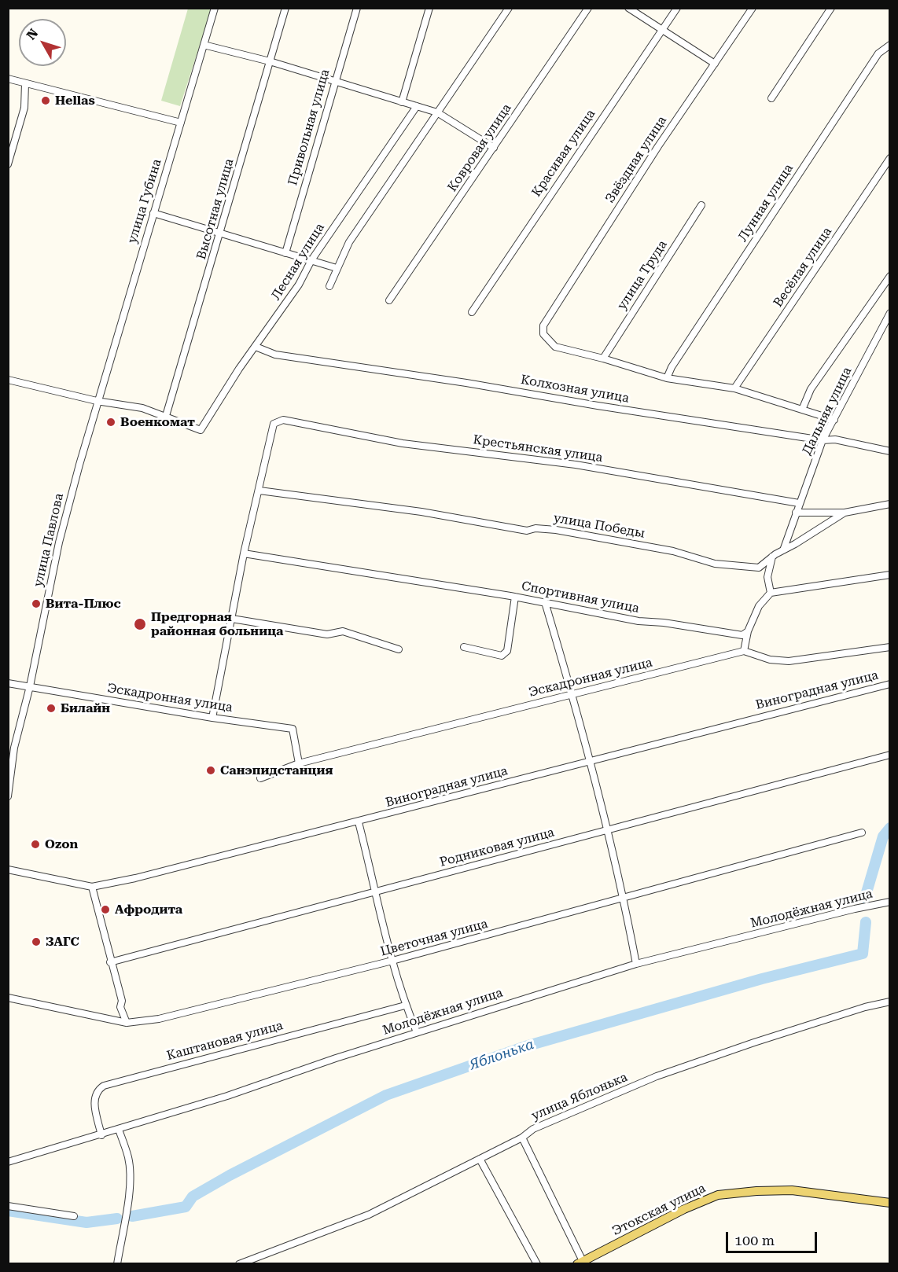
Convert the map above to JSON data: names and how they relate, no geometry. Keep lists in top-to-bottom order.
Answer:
{
  "streets": {
    "main road": ["Этокская улица"],
    "street": [
      "Привольная улица",
      "Ковровая улица",
      "Красивая улица",
      "Звёздная улица",
      "улица Губина",
      "Лунная улица",
      "Высотная улица",
      "Лесная улица",
      "Весёлая улица",
      "улица Труда",
      "Колхозная улица",
      "Дальняя улица",
      "Крестьянская улица",
      "улица Победы",
      "улица Павлова",
      "Спортивная улица",
      "Эскадронная улица",
      "Виноградная улица",
      "Родниковая улица",
      "Молодёжная улица",
      "Цветочная улица",
      "Каштановая улица",
      "улица Яблонька"
    ]
  },
  "crossings": [
    ["Звёздная улица", "улица Труда"],
    ["улица Губина", "улица Павлова"],
    ["Высотная улица", "Лесная улица"],
    ["Лесная улица", "Колхозная улица"],
    ["Колхозная улица", "Дальняя улица"],
    ["Дальняя улица", "Крестьянская улица"],
    ["Дальняя улица", "улица Победы"],
    ["Крестьянская улица", "улица Победы"],
    ["улица Павлова", "Эскадронная улица"],
    ["Молодёжная улица", "Каштановая улица"],
    ["улица Яблонька", "Этокская улица"]
  ],
  "water": ["Яблонька"],
  "places": [
    "Hellas",
    "Военкомат",
    "Вита-Плюс",
    "Предгорная районная больница",
    "Билайн",
    "Санэпидстанция",
    "Ozon",
    "Афродита",
    "ЗАГС"
  ],
  "scale_bar": "100 m",
  "north": "top left"
}
